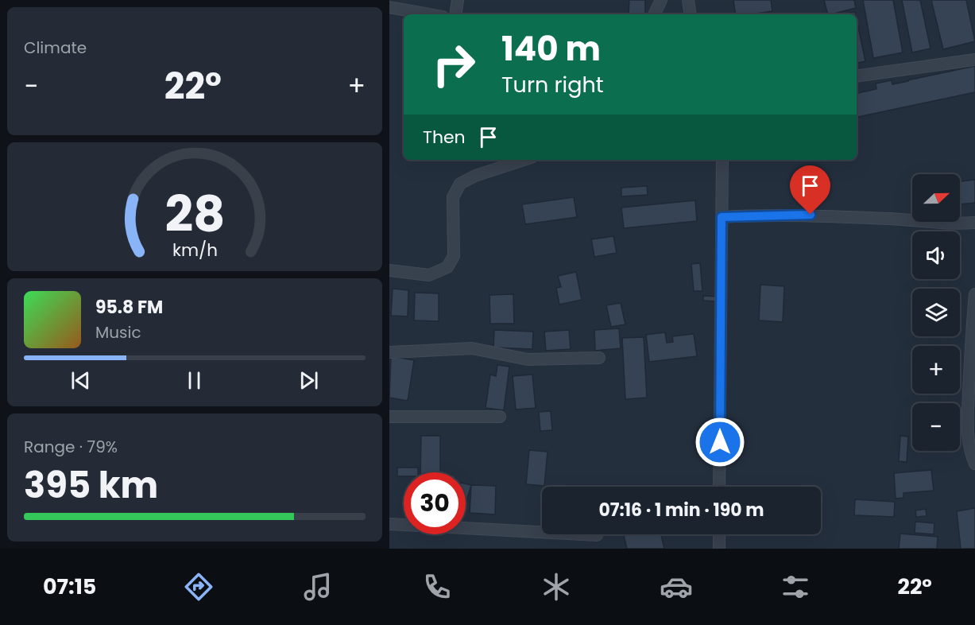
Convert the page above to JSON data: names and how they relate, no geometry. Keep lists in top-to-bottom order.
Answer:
{
  "north": "right",
  "page": {
    "tile": [
      "Climate",
      ["Range · 79%", "395 km"]
    ],
    "turn": ["140 m", "Turn right"],
    "heat": ["−", "22°", "+"],
    "then": "Then",
    "map_buttons": ["+", "−"],
    "song": ["95.8 FM", "Music"],
    "limit": "30",
    "trip": "07:16 · 1 min · 190 m",
    "tabs": ["07:15", "22°"],
    "gauge": ["28", "km/h"]
  }
}
